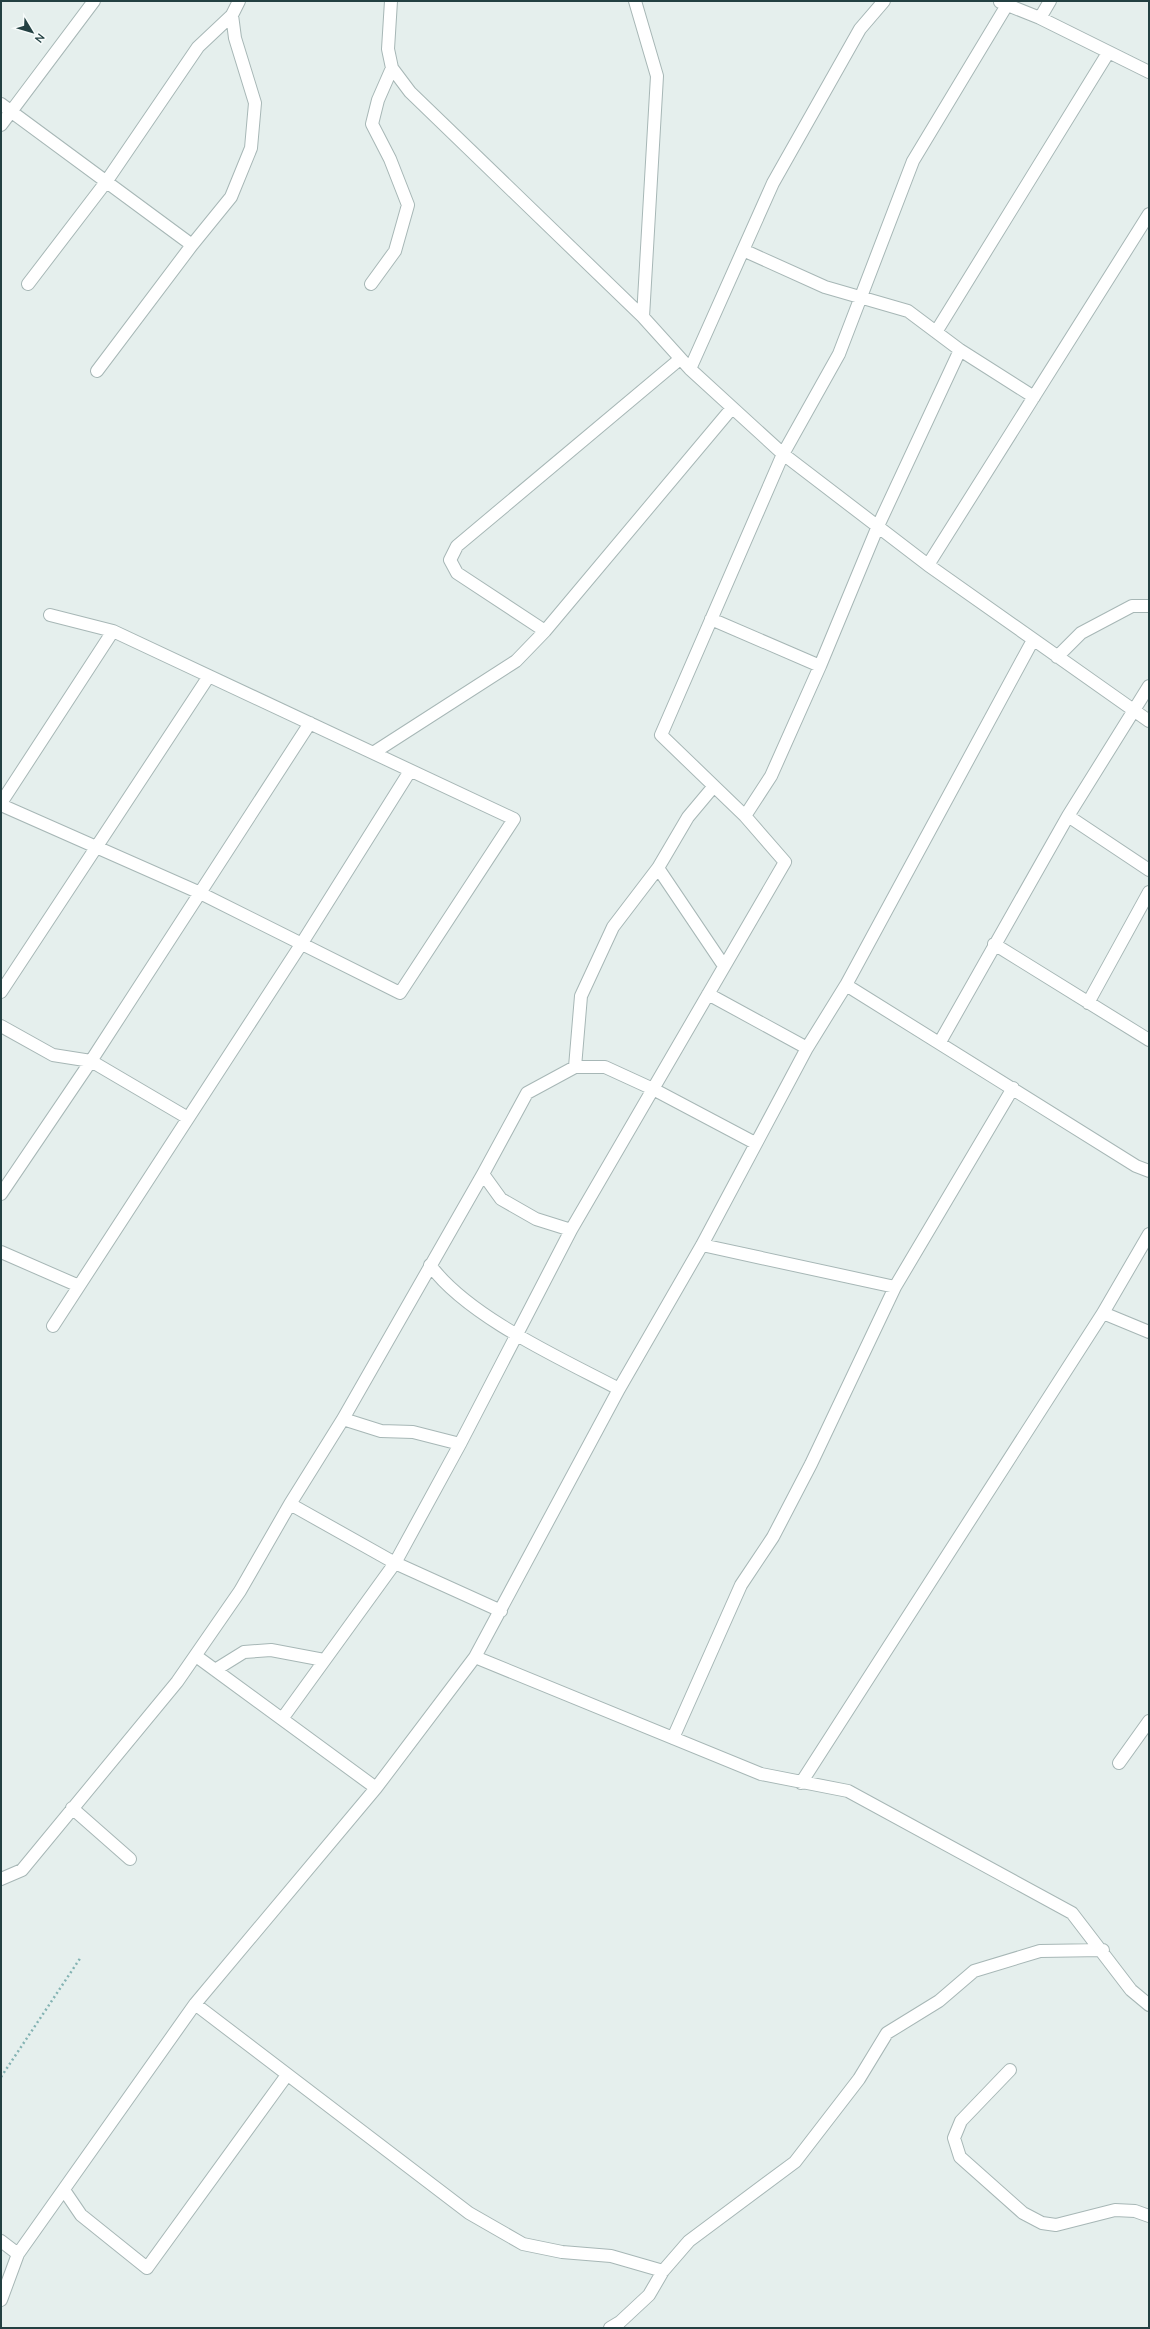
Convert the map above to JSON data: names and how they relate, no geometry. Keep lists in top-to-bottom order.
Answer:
{
  "north": "bottom right"
}
